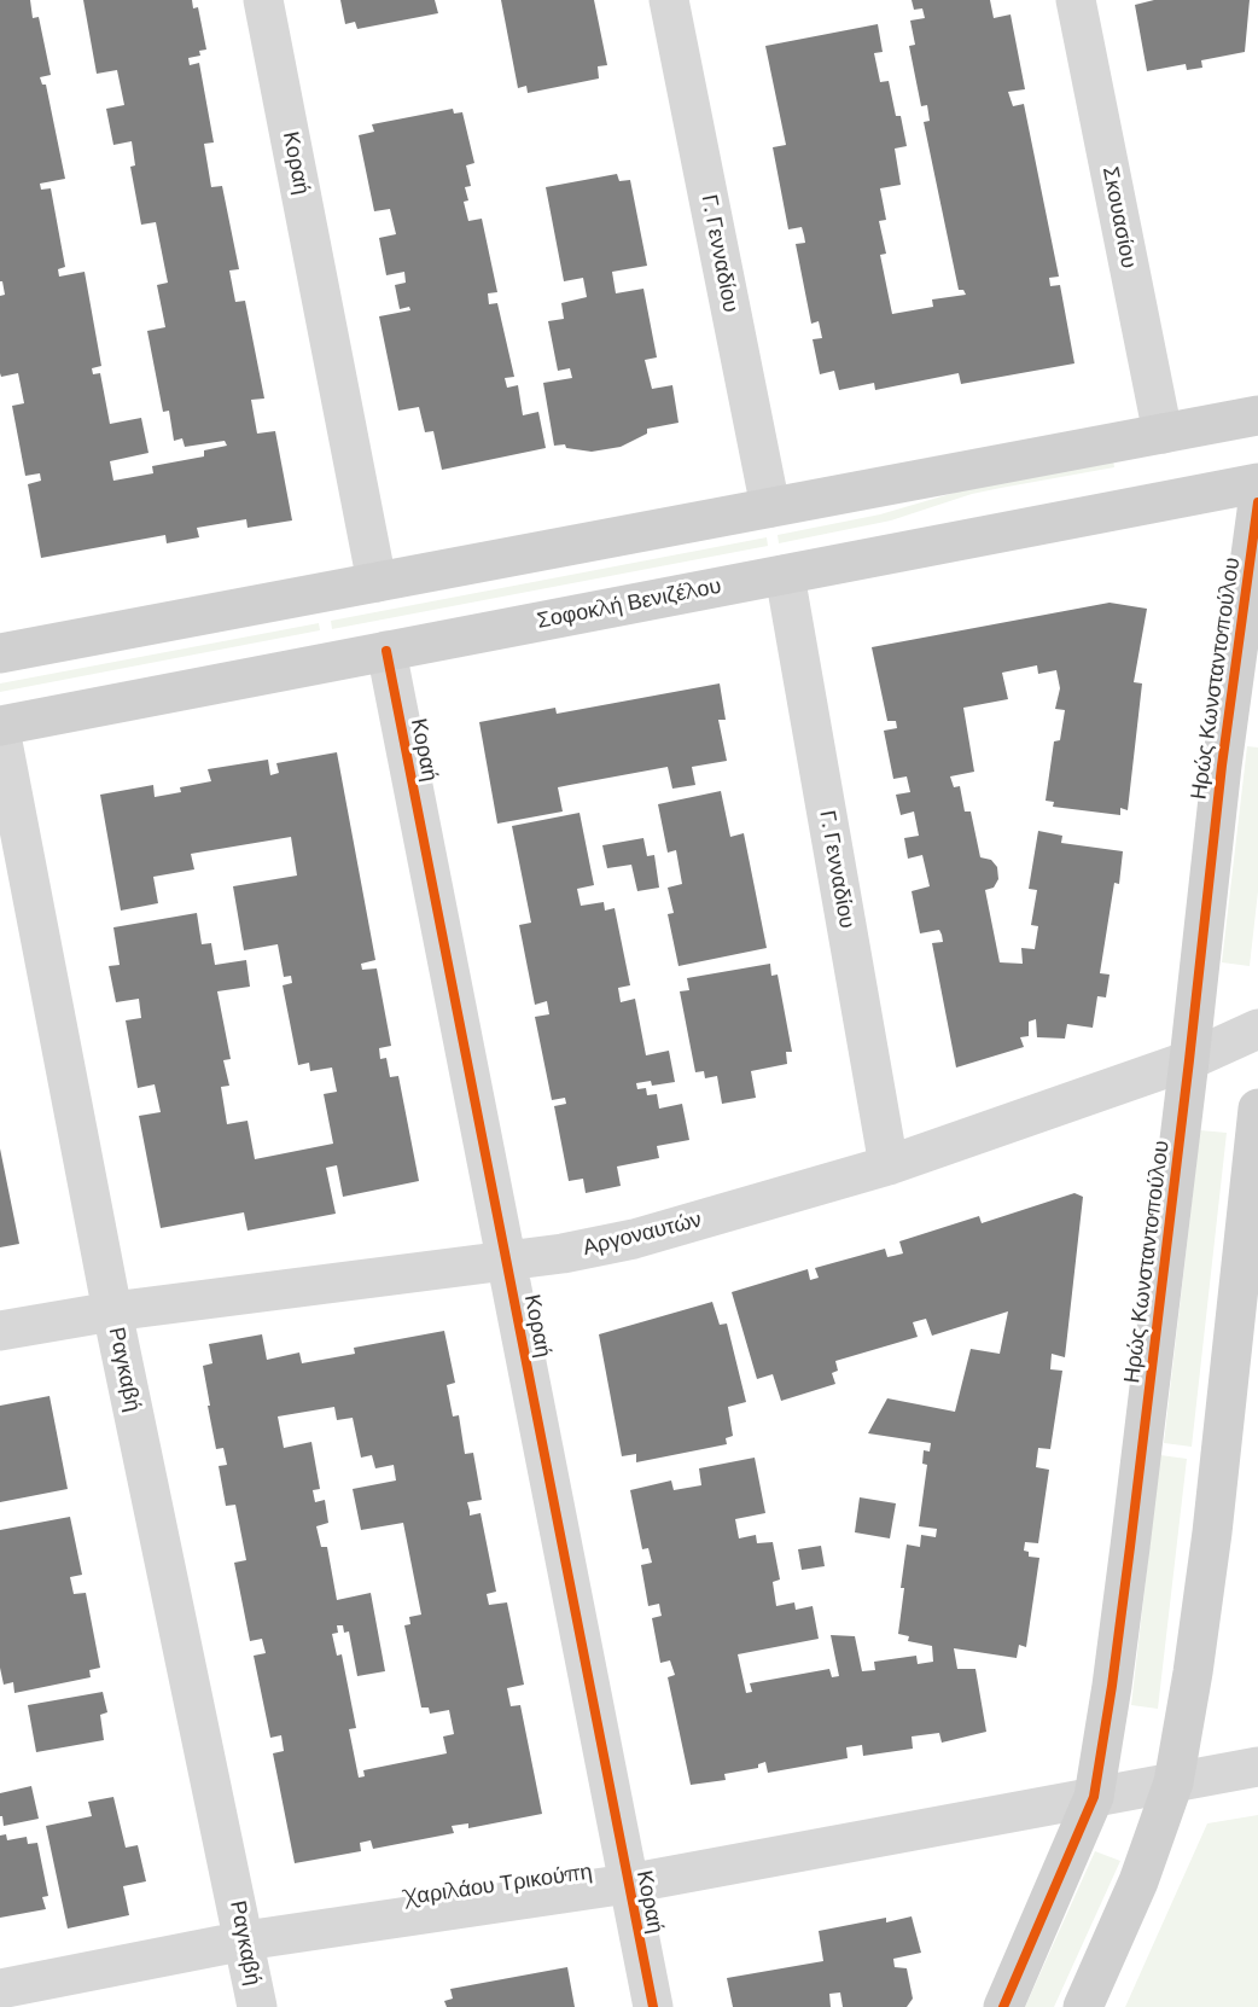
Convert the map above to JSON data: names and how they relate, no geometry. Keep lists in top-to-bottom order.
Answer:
{
  "streets": {
    "street": [
      "Κοραή",
      "Σκουασίου",
      "Γ. Γενναδίου",
      "Σοφοκλή Βενιζέλου",
      "Ηρώς Κωνσταντοπούλου",
      "Αργοναυτών",
      "Ραγκαβή",
      "Χαριλάου Τρικούπη"
    ]
  },
  "crossings": [
    ["Κοραή", "Σοφοκλή Βενιζέλου"],
    ["Κοραή", "Αργοναυτών"],
    ["Κοραή", "Χαριλάου Τρικούπη"],
    ["Γ. Γενναδίου", "Σοφοκλή Βενιζέλου"],
    ["Γ. Γενναδίου", "Αργοναυτών"],
    ["Σοφοκλή Βενιζέλου", "Ραγκαβή"],
    ["Ηρώς Κωνσταντοπούλου", "Αργοναυτών"],
    ["Ηρώς Κωνσταντοπούλου", "Χαριλάου Τρικούπη"],
    ["Αργοναυτών", "Ραγκαβή"],
    ["Ραγκαβή", "Χαριλάου Τρικούπη"]
  ]
}
